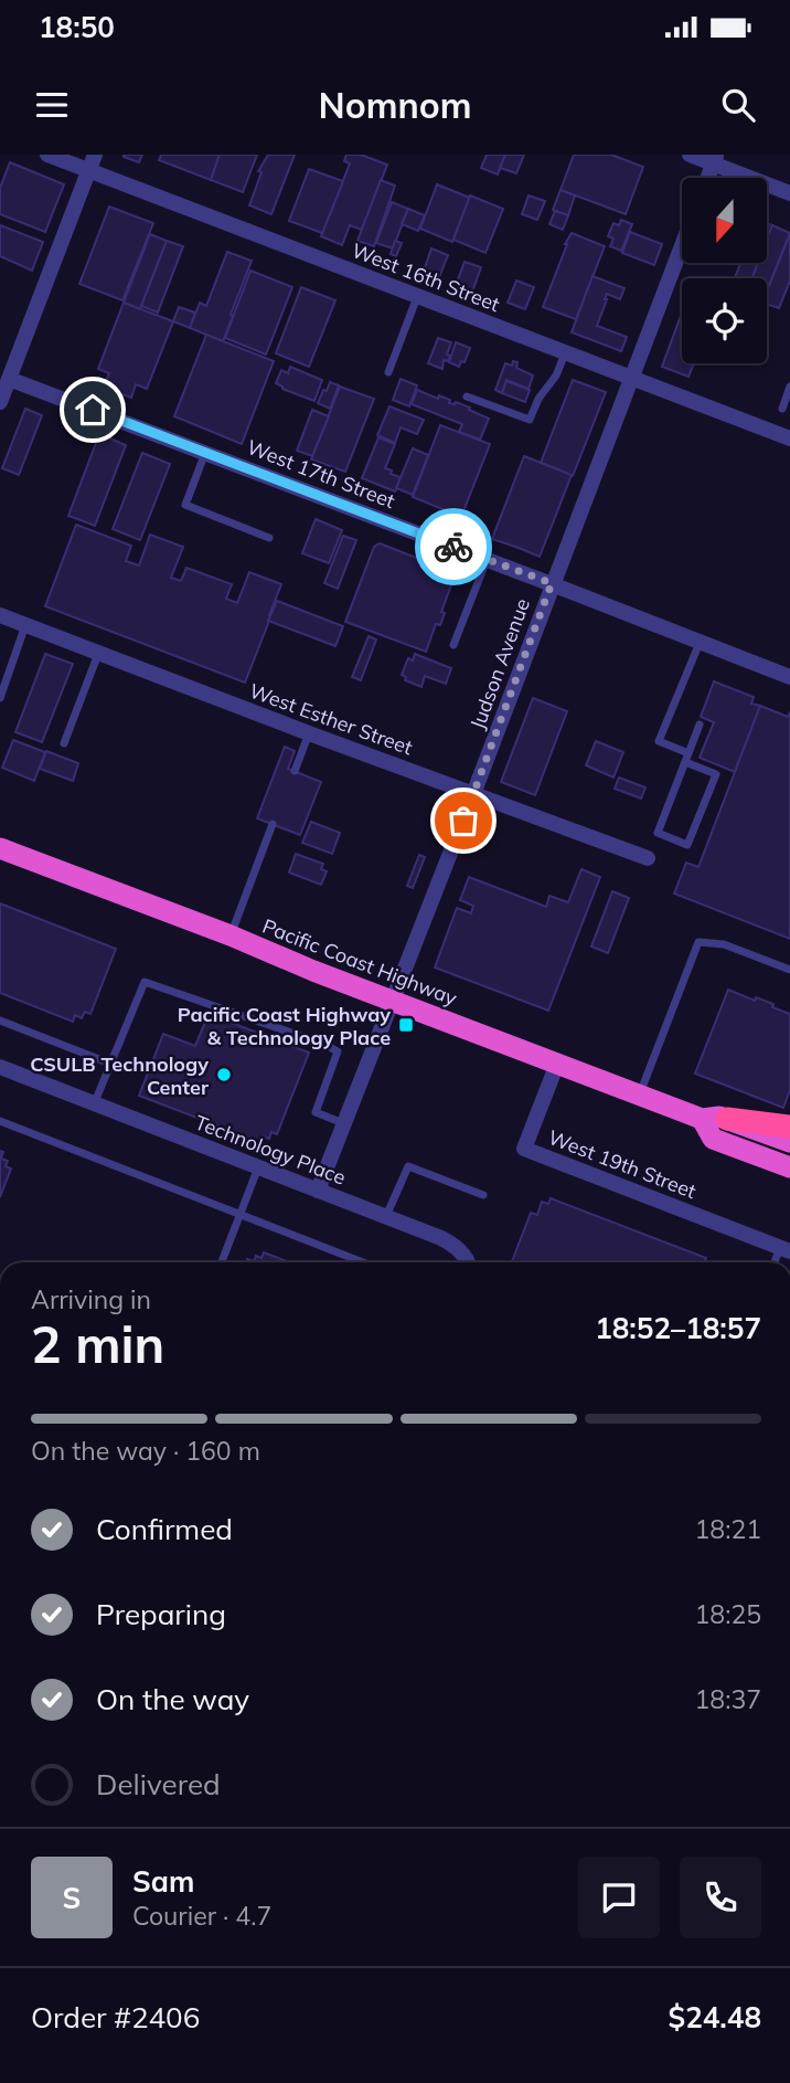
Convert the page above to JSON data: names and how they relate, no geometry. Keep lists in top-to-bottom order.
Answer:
{
  "streets": {
    "highway": ["Pacific Coast Highway"],
    "street": [
      "West 16th Street",
      "West 17th Street",
      "Judson Avenue",
      "West Esther Street",
      "Technology Place",
      "West 19th Street"
    ]
  },
  "crossings": [
    ["West 16th Street", "Judson Avenue"],
    ["West 17th Street", "Judson Avenue"],
    ["Judson Avenue", "West Esther Street"],
    ["Judson Avenue", "Pacific Coast Highway"],
    ["Judson Avenue", "Technology Place"],
    ["Pacific Coast Highway", "West 19th Street"]
  ],
  "places": {
    "transit": ["Pacific Coast Highway & Technology Place"],
    "other": ["CSULB Technology Center"]
  },
  "north": "bottom",
  "page": {
    "status": "18:50",
    "header": "Nomnom",
    "heading": ["2 min", "Arriving in", "18:52–18:57"],
    "panel": [
      "Sam",
      "Courier · 4.7",
      "Order #2406",
      "$24.48"
    ],
    "bar": "On the way · 160 m",
    "list": [
      ["Confirmed", "18:21"],
      ["Preparing", "18:25"],
      ["On the way", "18:37"],
      "Delivered"
    ],
    "round": "S"
  }
}
